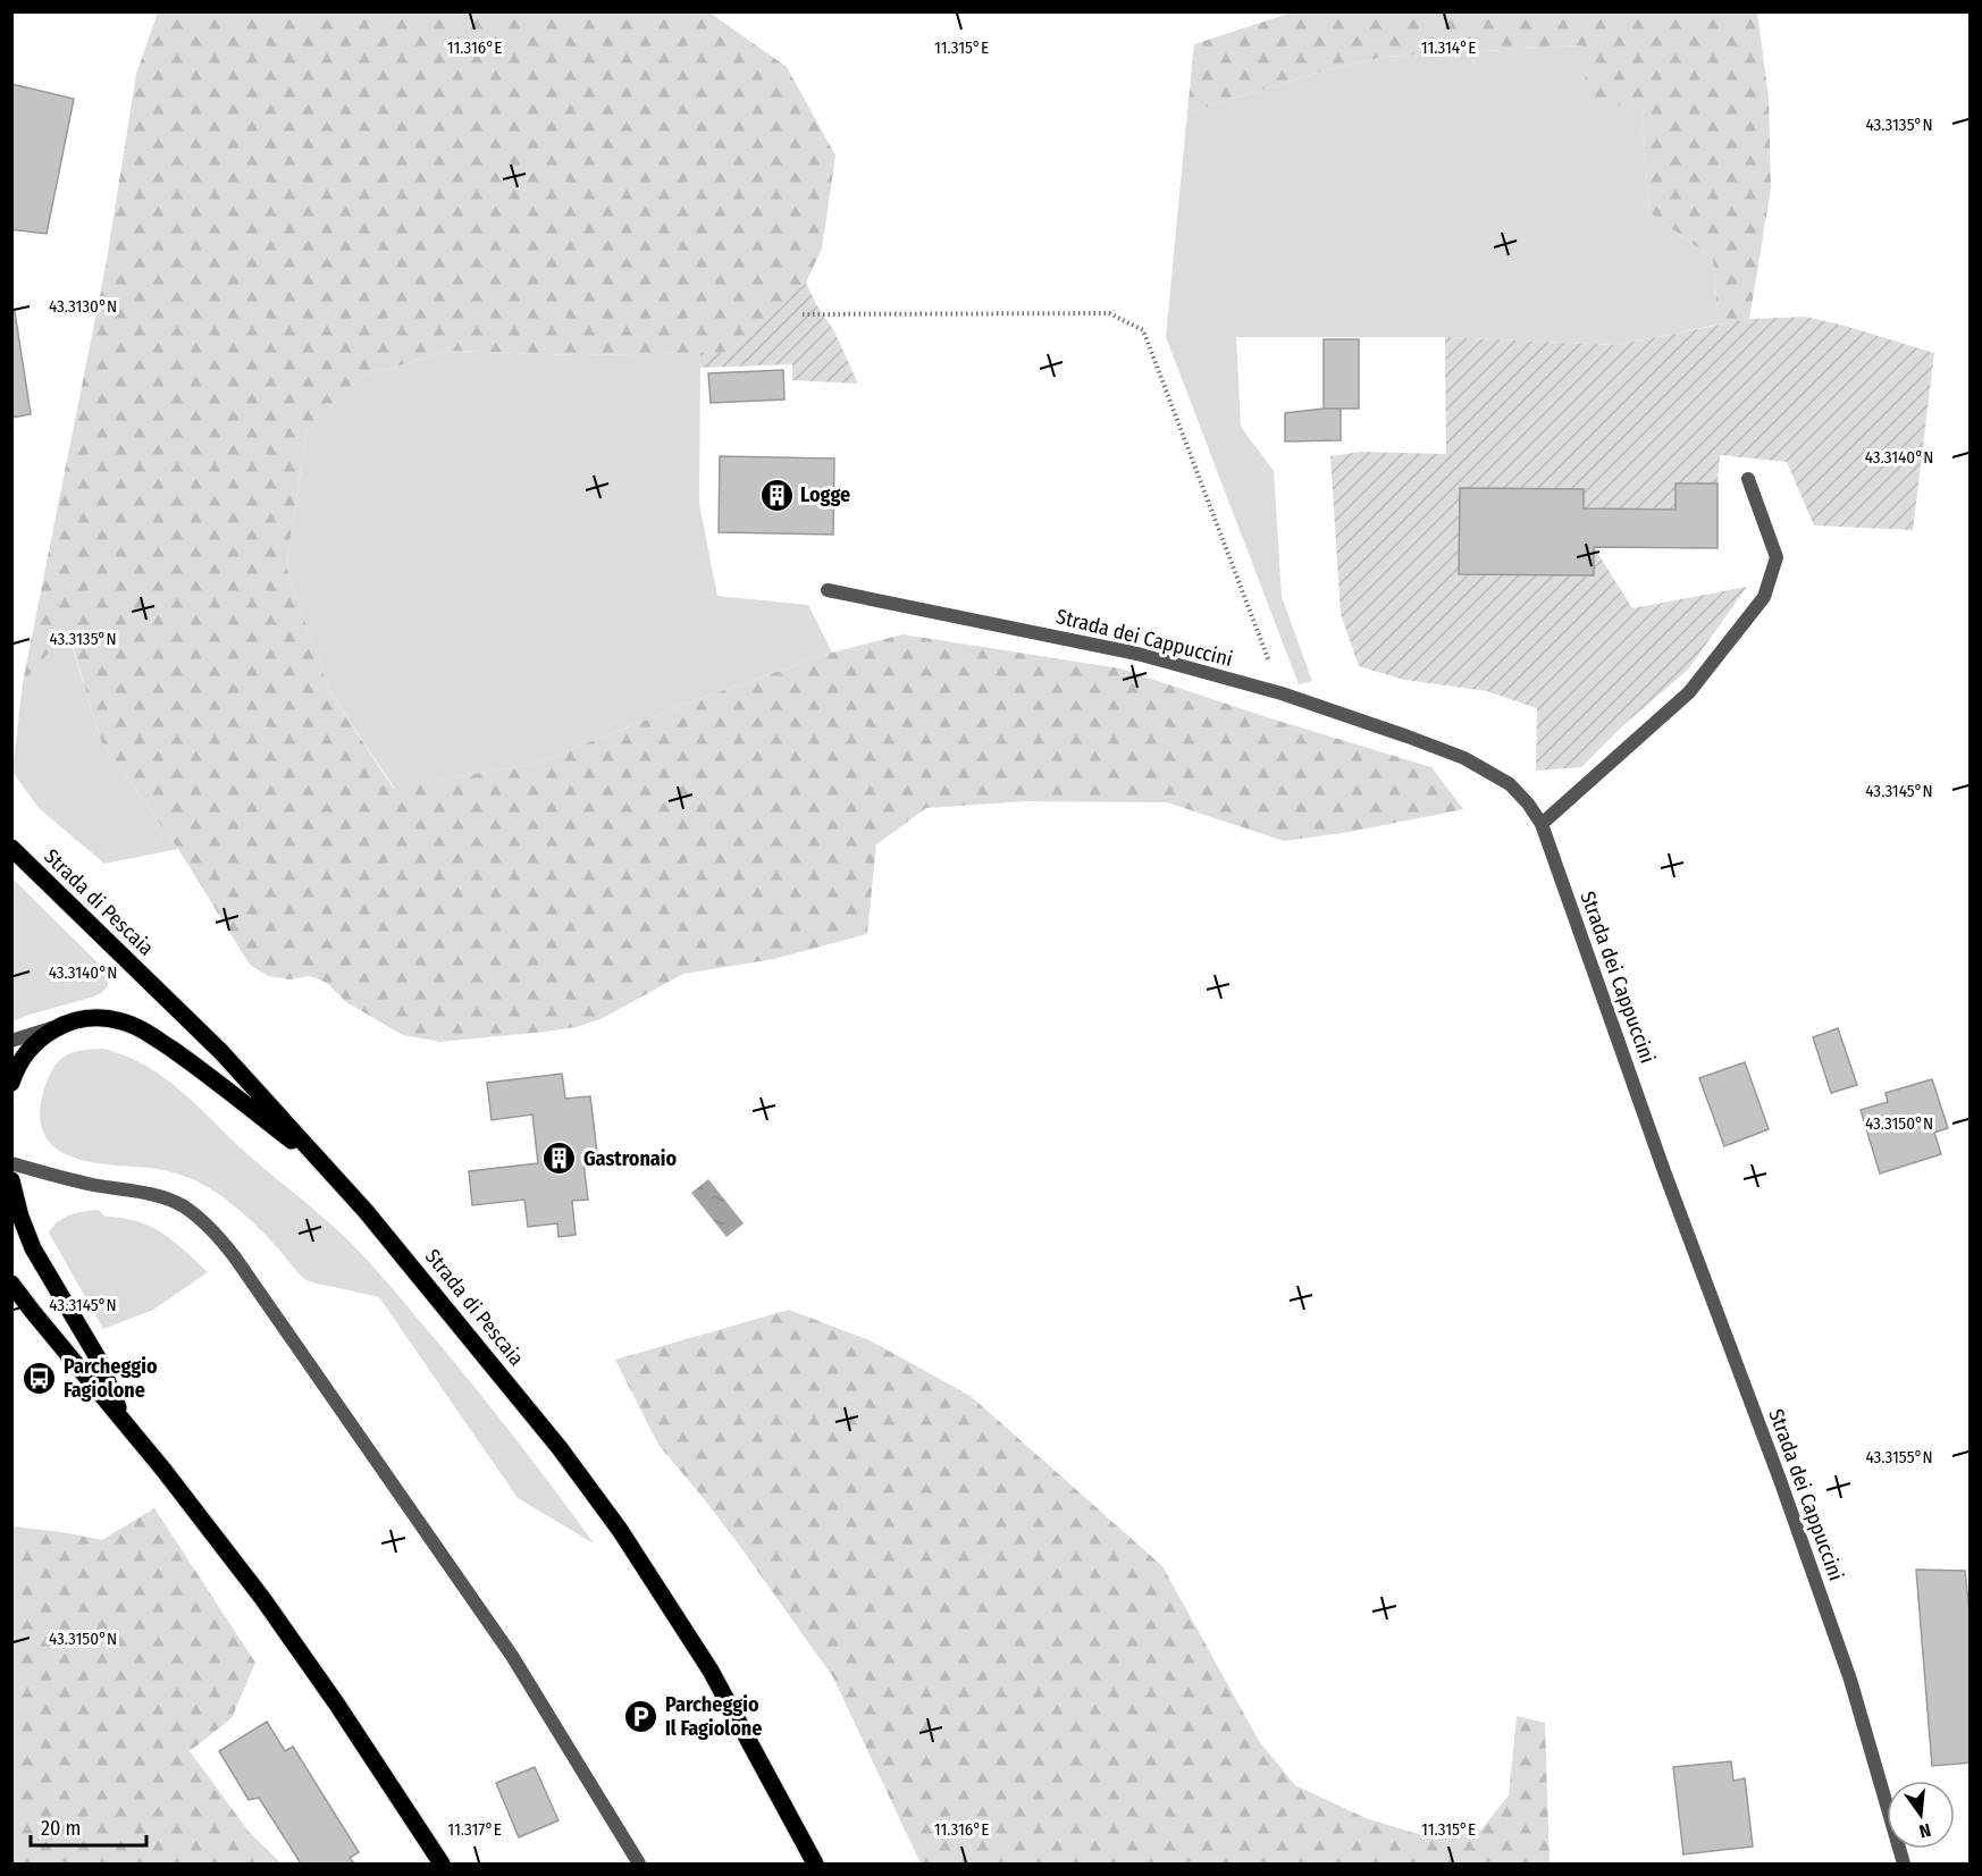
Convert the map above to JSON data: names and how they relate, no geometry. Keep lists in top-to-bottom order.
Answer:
{
  "streets": {
    "main road": ["Strada di Pescaia"],
    "street": ["Strada dei Cappuccini"]
  },
  "places": {
    "building": ["Logge", "Gastronaio"],
    "bus stop": ["Parcheggio Fagiolone"],
    "parking": ["Parcheggio Il Fagiolone"]
  },
  "scale_bar": "20 m",
  "north": "bottom",
  "coordinates": [
    "11.316°E",
    "11.315°E",
    "11.314°E",
    "43.3135°N",
    "43.3130°N",
    "43.3140°N",
    "43.3145°N",
    "43.3150°N",
    "43.3155°N",
    "11.317°E"
  ]
}
